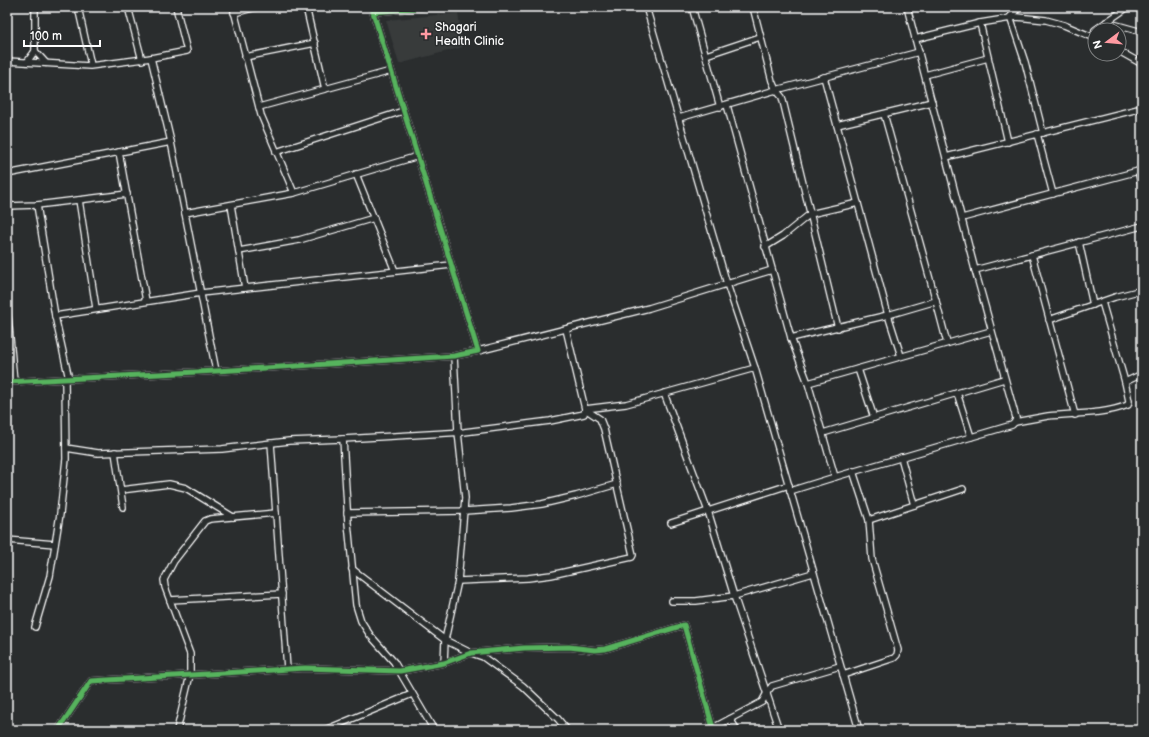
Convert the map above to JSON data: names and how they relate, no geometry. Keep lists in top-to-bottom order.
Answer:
{
  "places": {
    "health": ["Shagari Health Clinic"]
  },
  "scale_bar": "100 m",
  "north": "left"
}
